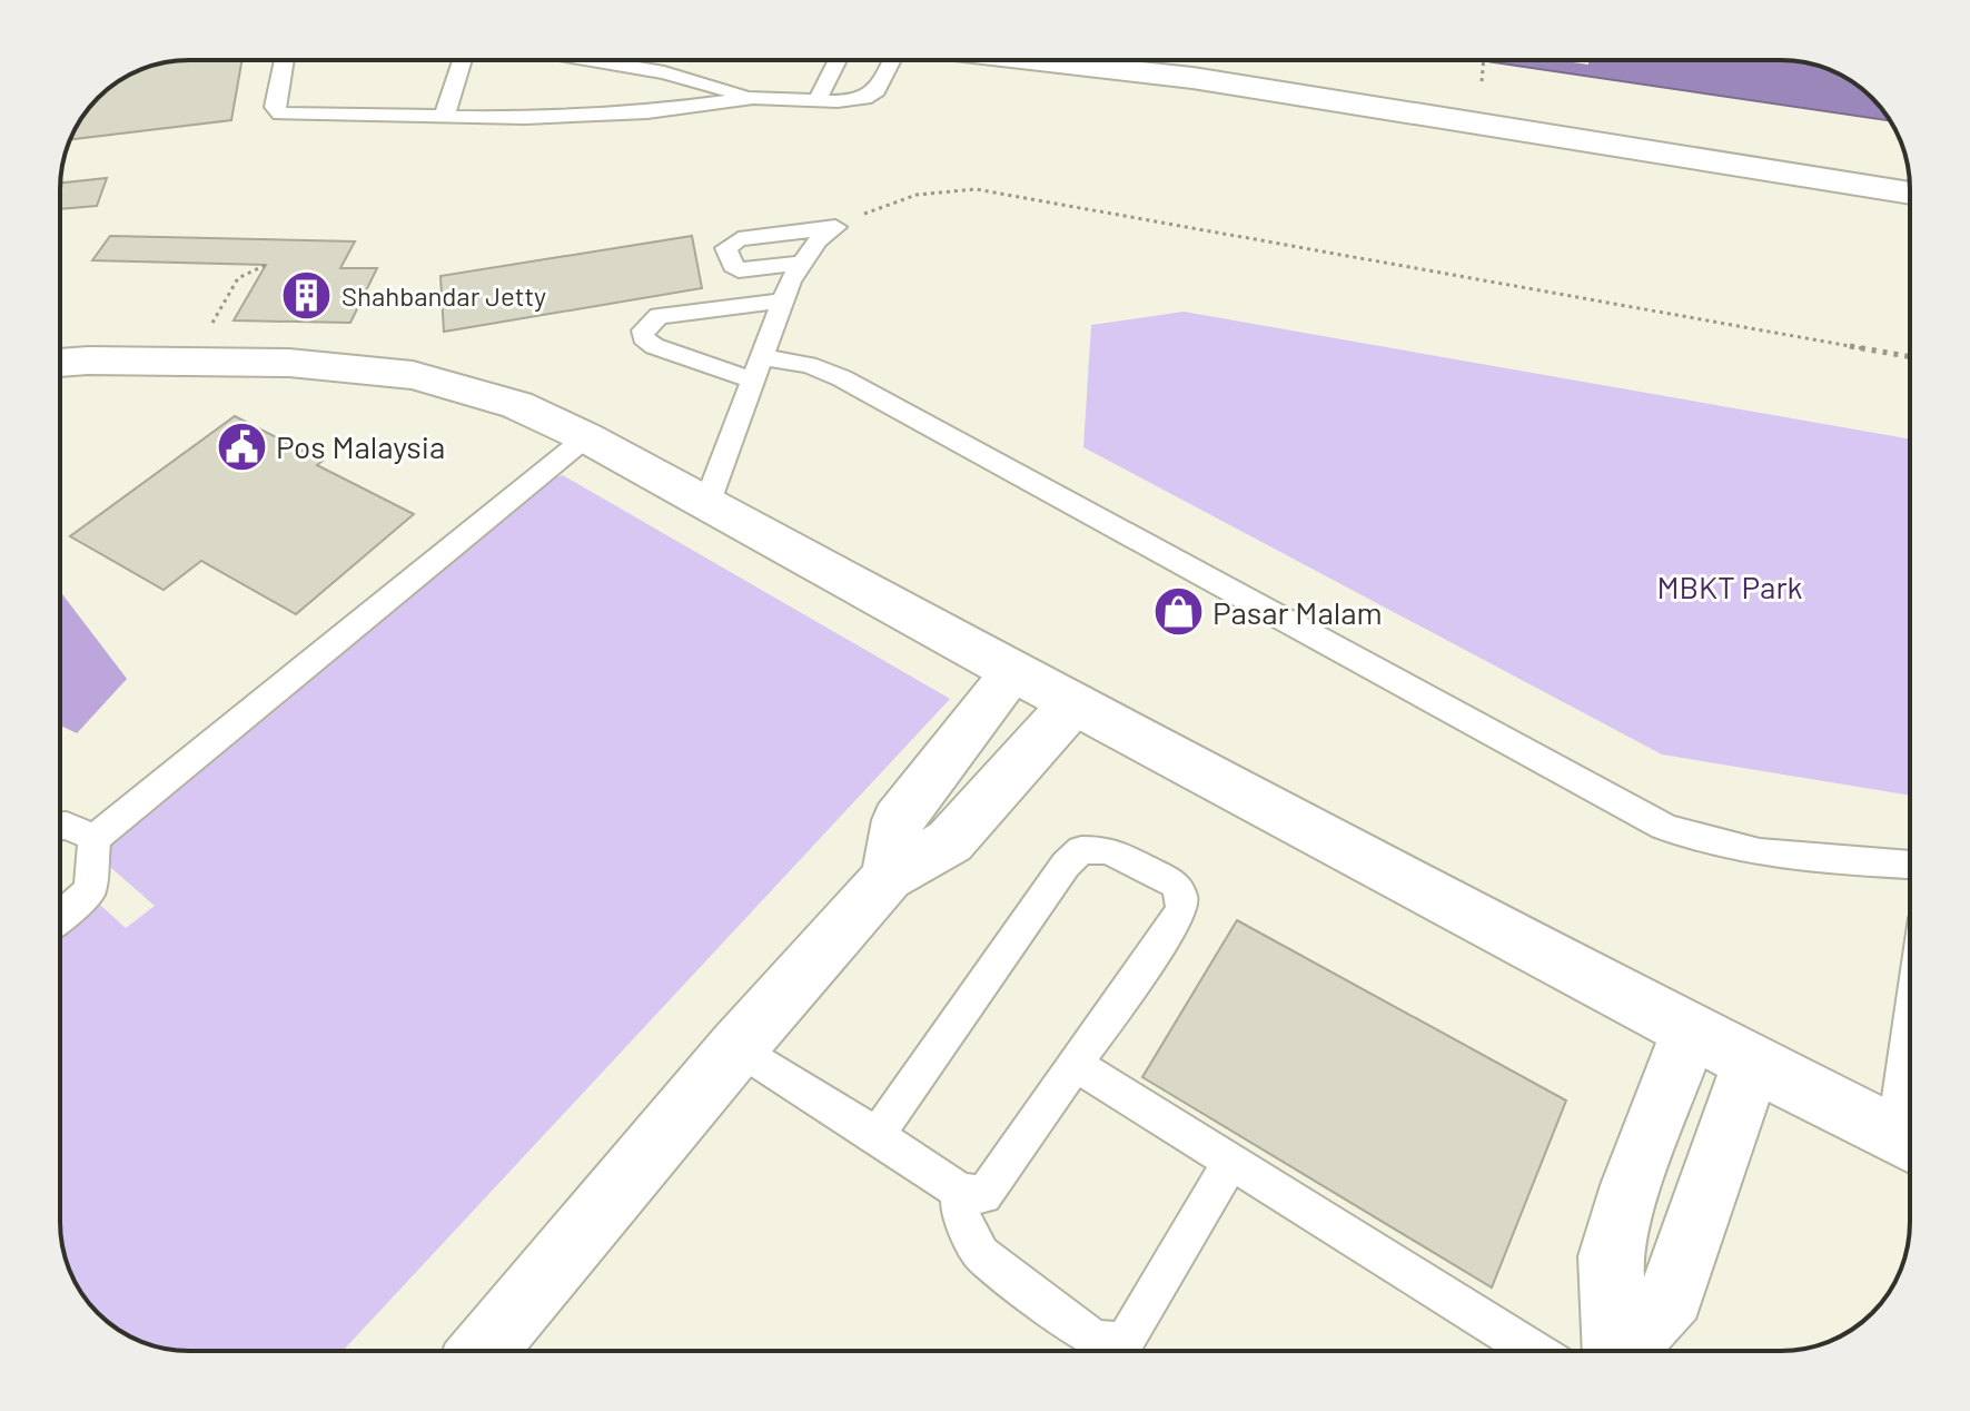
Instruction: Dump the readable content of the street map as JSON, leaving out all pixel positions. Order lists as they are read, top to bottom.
{
  "parks": ["MBKT Park"],
  "places": {
    "building": ["Shahbandar Jetty"],
    "public building": ["Pos Malaysia"],
    "shop": ["Pasar Malam"]
  }
}
